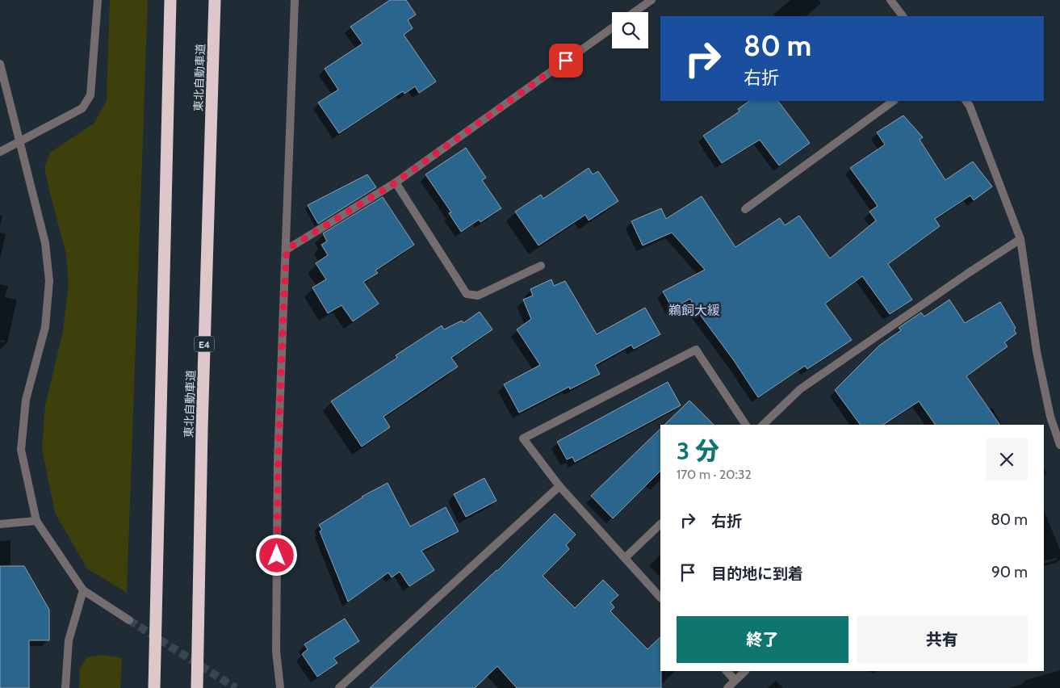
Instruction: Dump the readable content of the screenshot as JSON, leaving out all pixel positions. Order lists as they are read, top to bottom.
{
  "streets": {
    "highway": ["東北自動車道", "E4"]
  },
  "districts": ["鵜飼大緩"],
  "page": {
    "turn": ["80 m", "右折"],
    "heading": ["3 分", "170 m · 20:32"],
    "list": [
      {
        "name": "右折",
        "value": "80 m"
      },
      {
        "name": "目的地に到着",
        "value": "90 m"
      }
    ],
    "buttons": ["終了", "共有"]
  }
}
